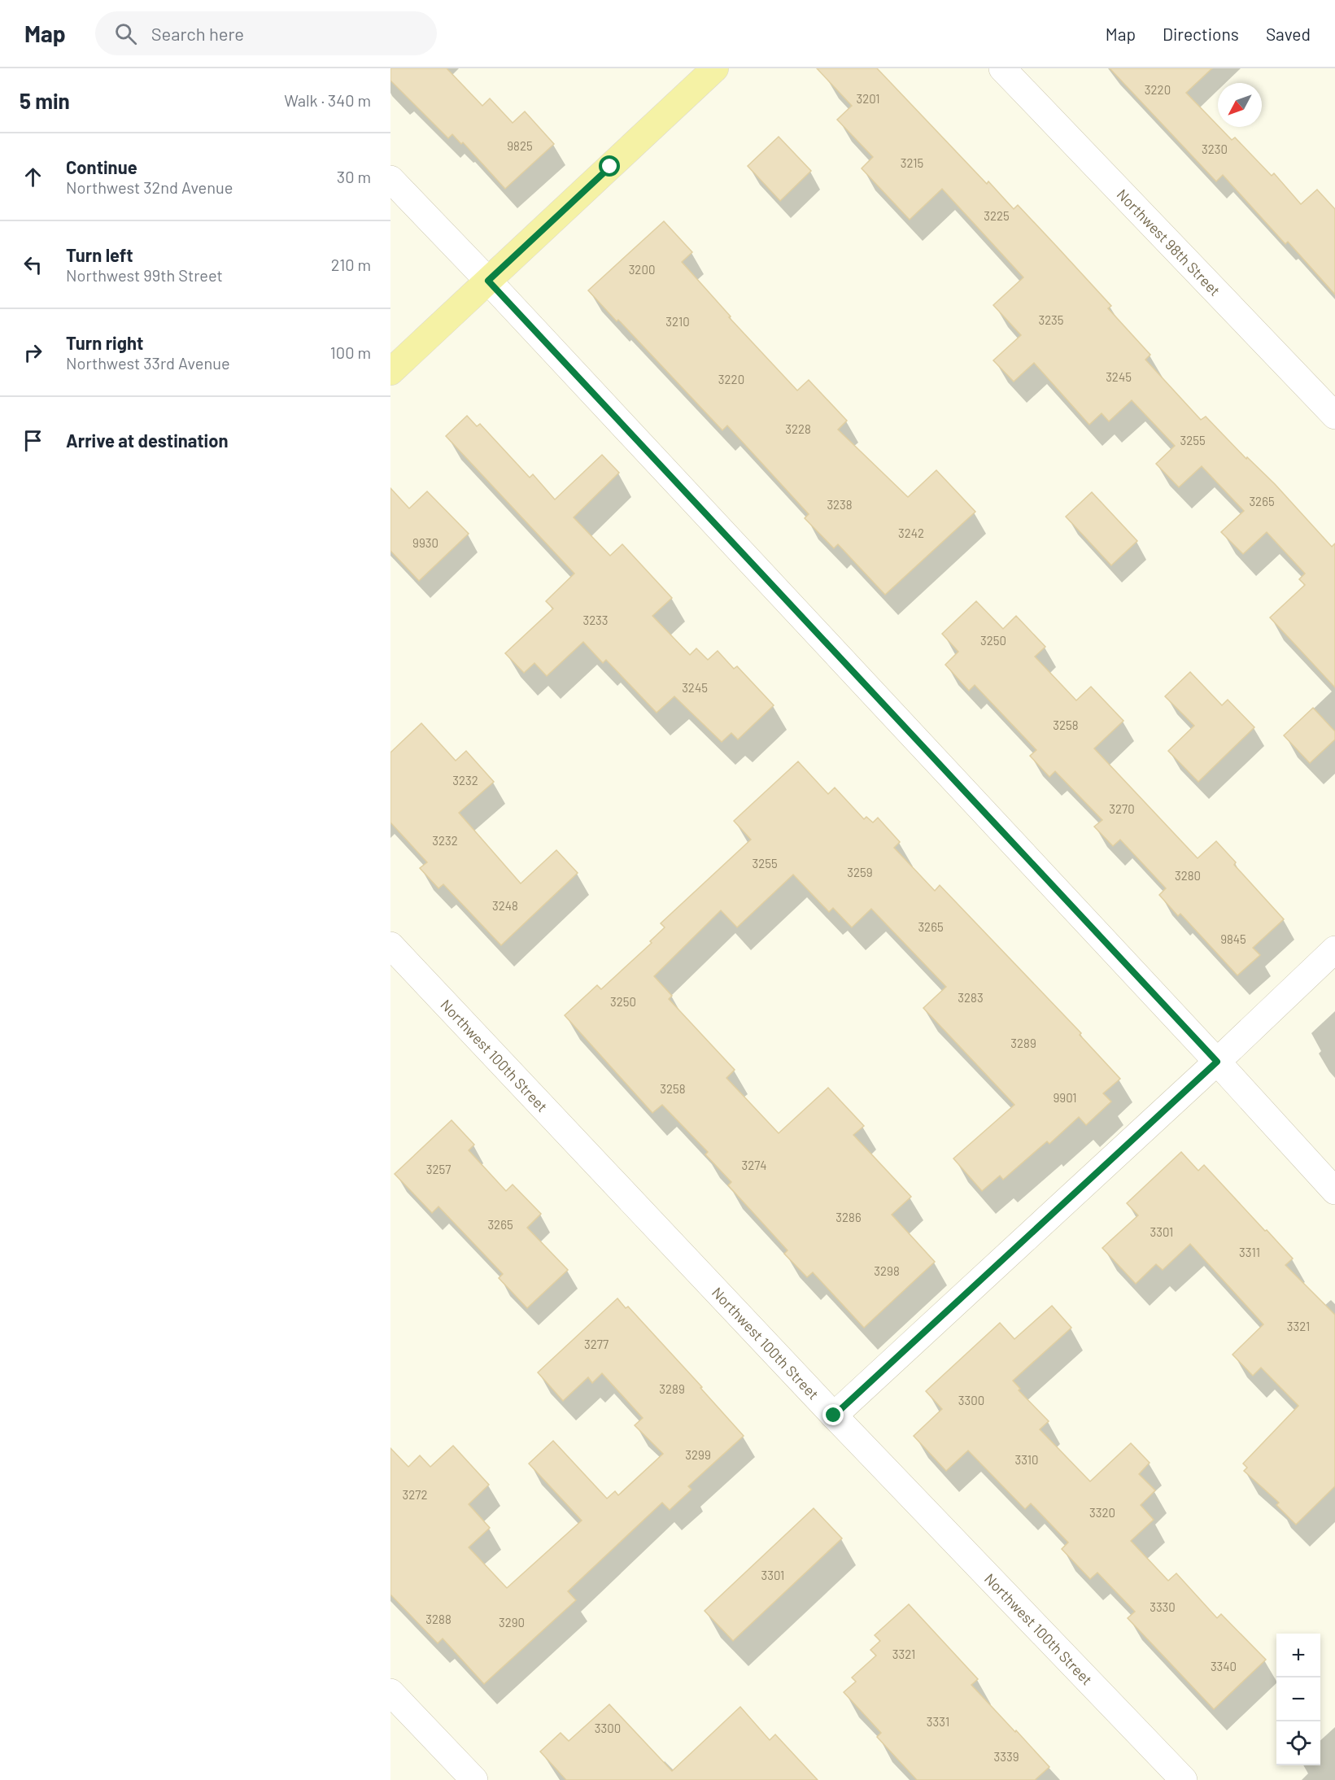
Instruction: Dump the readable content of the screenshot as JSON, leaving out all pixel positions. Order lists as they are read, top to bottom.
{
  "streets": {
    "street": ["Northwest 98th Street", "Northwest 100th Street"]
  },
  "house_numbers": [
    "3220",
    "3201",
    "9825",
    "3230",
    "3215",
    "3225",
    "3200",
    "3235",
    "3210",
    "3245",
    "3220",
    "3228",
    "3255",
    "3265",
    "3238",
    "3242",
    "9930",
    "3233",
    "3250",
    "3245",
    "3258",
    "3232",
    "3270",
    "3232",
    "3255",
    "3259",
    "3280",
    "3248",
    "3265",
    "9845",
    "3283",
    "3250",
    "3289",
    "3258",
    "9901",
    "3274",
    "3257",
    "3286",
    "3265",
    "3301",
    "3311",
    "3298",
    "3321",
    "3277",
    "3289",
    "3300",
    "3299",
    "3310",
    "3272",
    "3320",
    "3301",
    "3330",
    "3288",
    "3290",
    "3321",
    "3340",
    "3331",
    "3300",
    "3339"
  ],
  "north": "bottom left",
  "page": {
    "header": "Map",
    "search": "Search here",
    "nav": ["Map", "Directions", "Saved"],
    "heading": ["5 min", "Walk · 340 m"],
    "list": [
      ["Continue", "Northwest 32nd Avenue", "30 m"],
      ["Turn left", "Northwest 99th Street", "210 m"],
      ["Turn right", "Northwest 33rd Avenue", "100 m"],
      "Arrive at destination"
    ],
    "map_buttons": ["+", "−"]
  }
}
